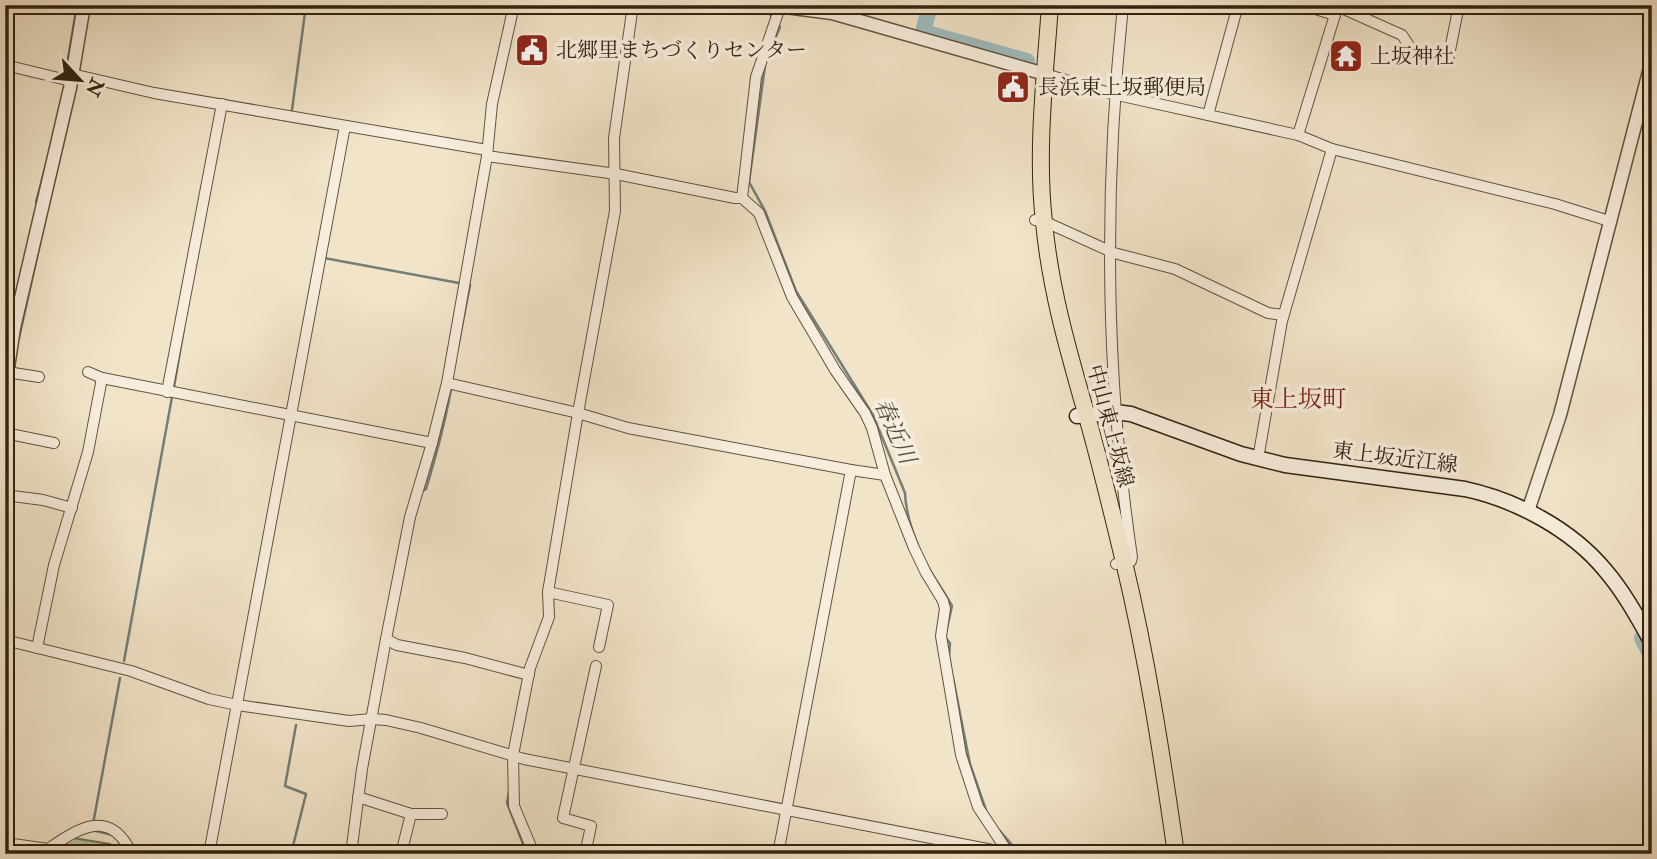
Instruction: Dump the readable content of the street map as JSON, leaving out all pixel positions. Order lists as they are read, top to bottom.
{
  "streets": {
    "main road": ["中山東上坂線", "東上坂近江線"]
  },
  "crossings": [
    ["中山東上坂線", "東上坂近江線"]
  ],
  "districts": ["東上坂町"],
  "water": ["春近川"],
  "places": {
    "public building": ["北郷里まちづくりセンター", "長浜東上坂郵便局"],
    "temple": ["上坂神社"]
  },
  "north": "bottom right"
}
